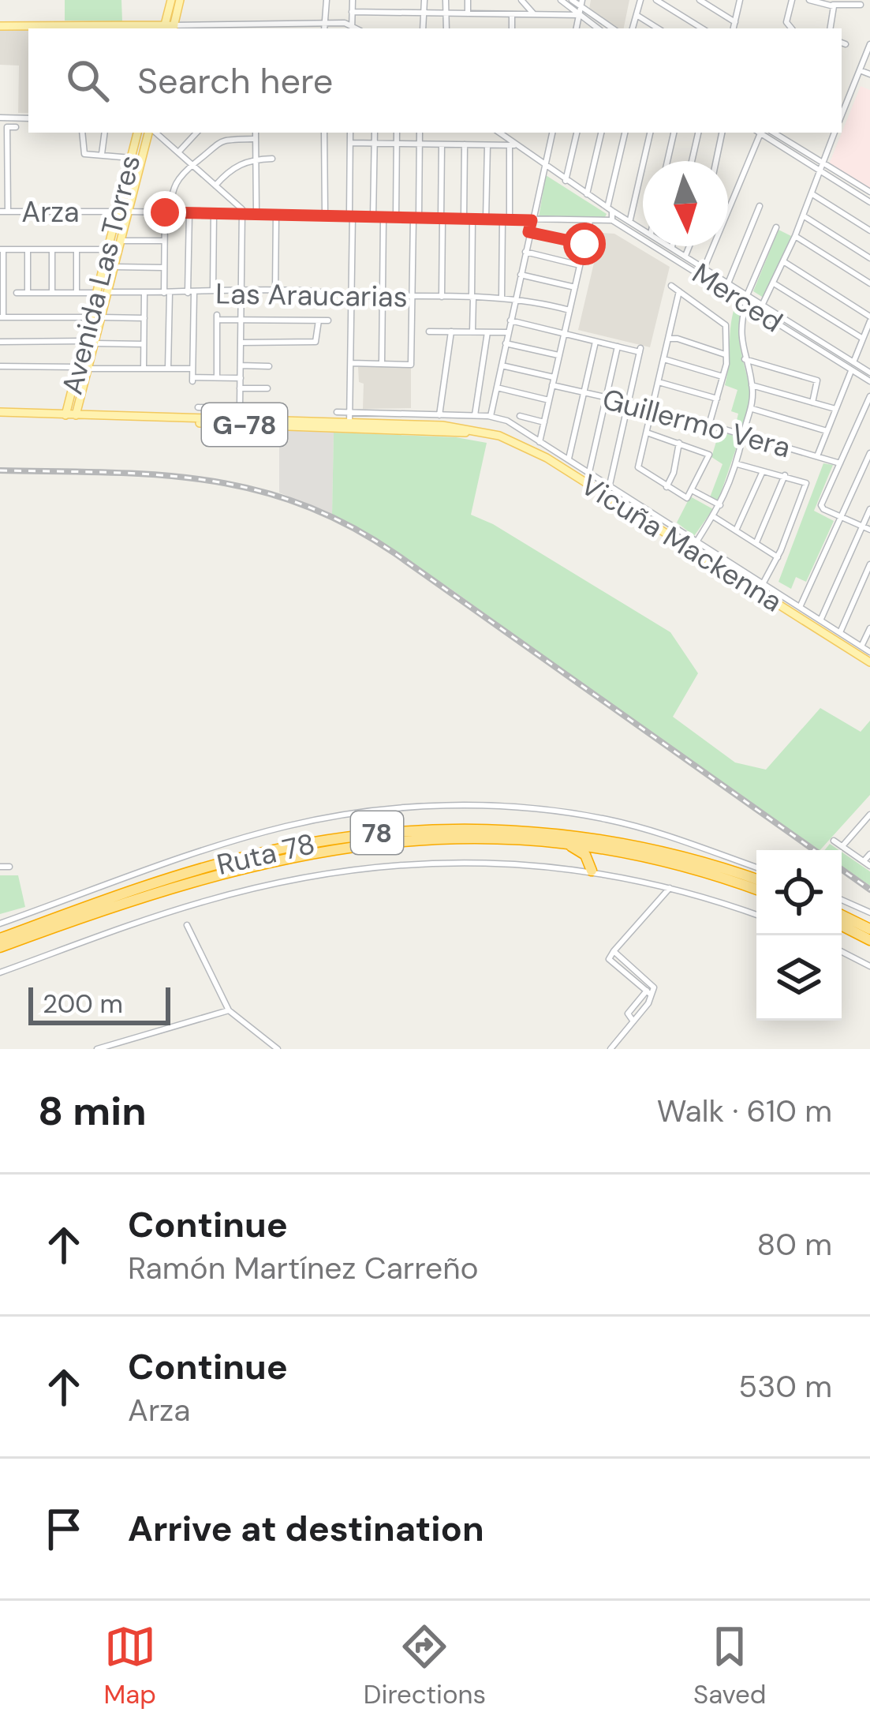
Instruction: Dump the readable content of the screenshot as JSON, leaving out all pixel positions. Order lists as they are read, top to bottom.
{
  "streets": {
    "highway": ["78", "Ruta 78"],
    "main road": ["Avenida Las Torres", "G-78", "Vicuña Mackenna"],
    "street": [
      "Arza",
      "Las Araucarias",
      "Merced",
      "Guillermo Vera"
    ]
  },
  "crossings": [
    ["Arza", "Avenida Las Torres"],
    ["Arza", "Merced"],
    ["Avenida Las Torres", "Las Araucarias"],
    ["Avenida Las Torres", "Vicuña Mackenna"]
  ],
  "scale_bar": "200 m",
  "north": "bottom",
  "page": {
    "search": "Search here",
    "scale": "200 m",
    "heading": ["8 min", "Walk · 610 m"],
    "list": [
      ["Continue", "Ramón Martínez Carreño", "80 m"],
      ["Continue", "Arza", "530 m"],
      "Arrive at destination"
    ],
    "nav": ["Map", "Directions", "Saved"]
  }
}
